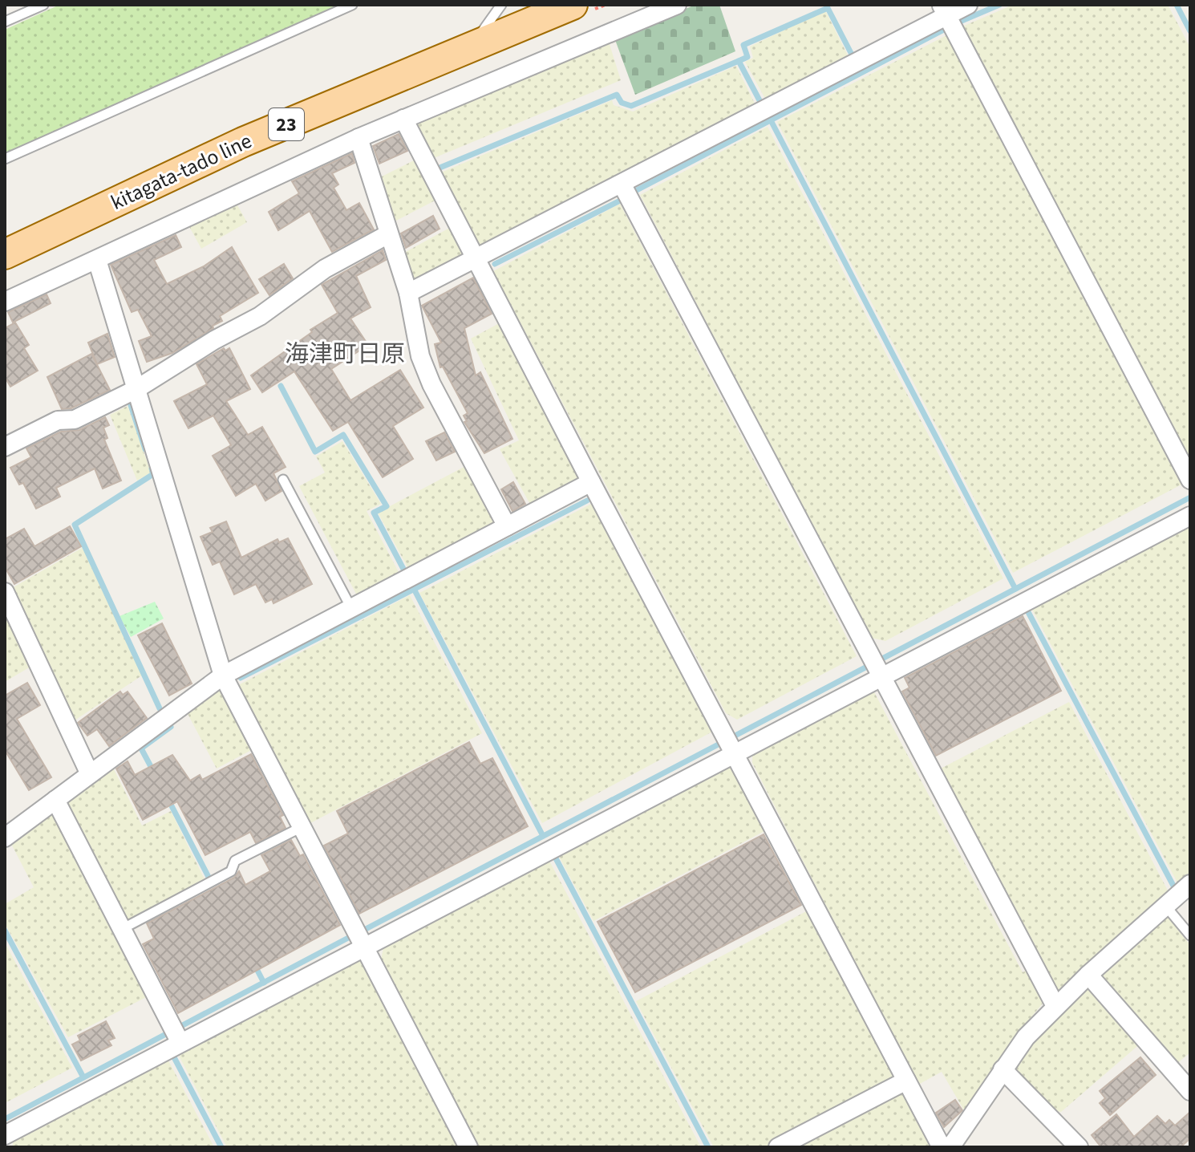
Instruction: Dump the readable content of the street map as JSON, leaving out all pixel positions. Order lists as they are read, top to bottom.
{
  "streets": {
    "main road": ["23", "kitagata-tado line"]
  },
  "districts": ["海津町日原"]
}
